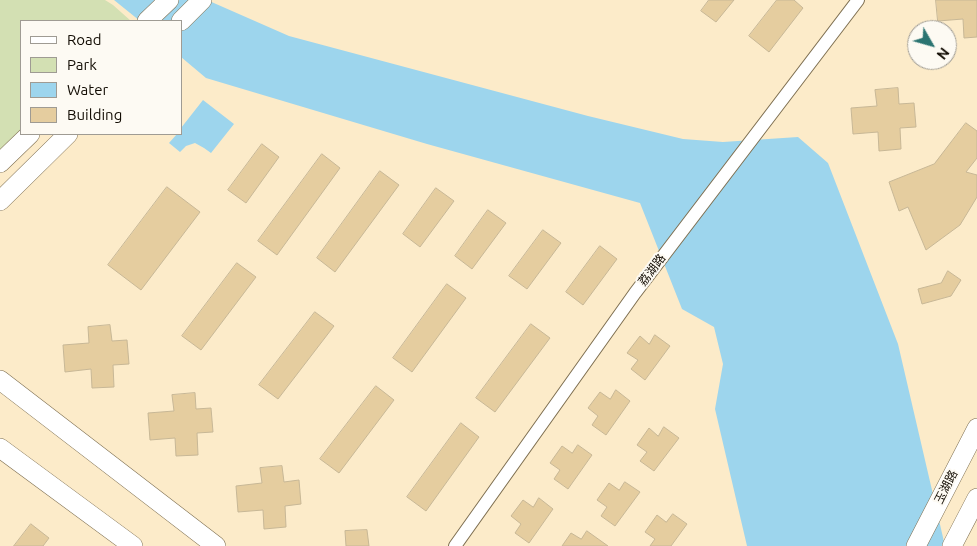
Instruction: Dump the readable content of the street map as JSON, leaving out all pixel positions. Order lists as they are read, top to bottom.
{
  "streets": {
    "main road": ["玉湖路"],
    "street": ["荔湖路"]
  },
  "legend": [
    "Road",
    "Park",
    "Water",
    "Building"
  ],
  "north": "bottom right"
}
